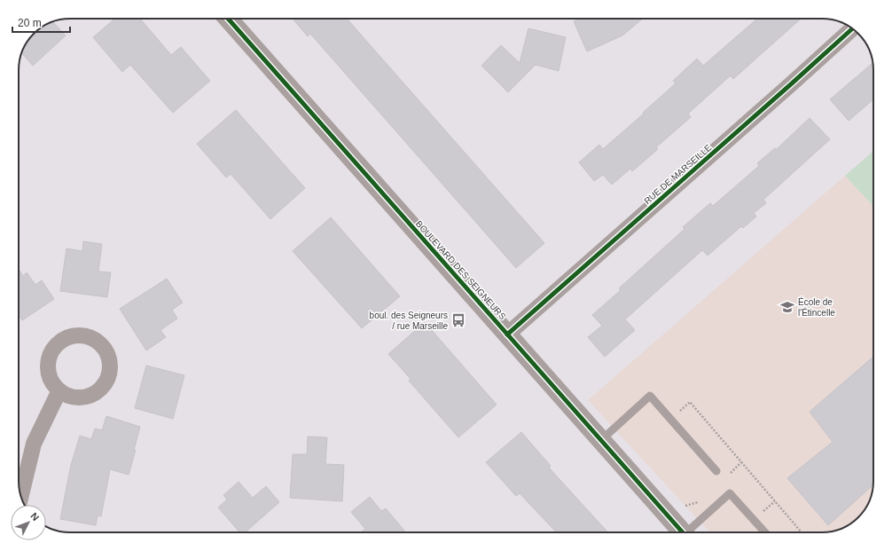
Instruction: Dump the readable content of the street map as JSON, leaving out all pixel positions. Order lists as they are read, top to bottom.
{
  "streets": {
    "street": ["RUE DE MARSEILLE", "BOULEVARD DES SEIGNEURS"]
  },
  "crossings": [
    ["RUE DE MARSEILLE", "BOULEVARD DES SEIGNEURS"]
  ],
  "places": {
    "school or university": ["École de l'Étincelle"],
    "bus stop": ["boul. des Seigneurs / rue Marseille"]
  },
  "scale_bar": "20 m",
  "north": "top right"
}
